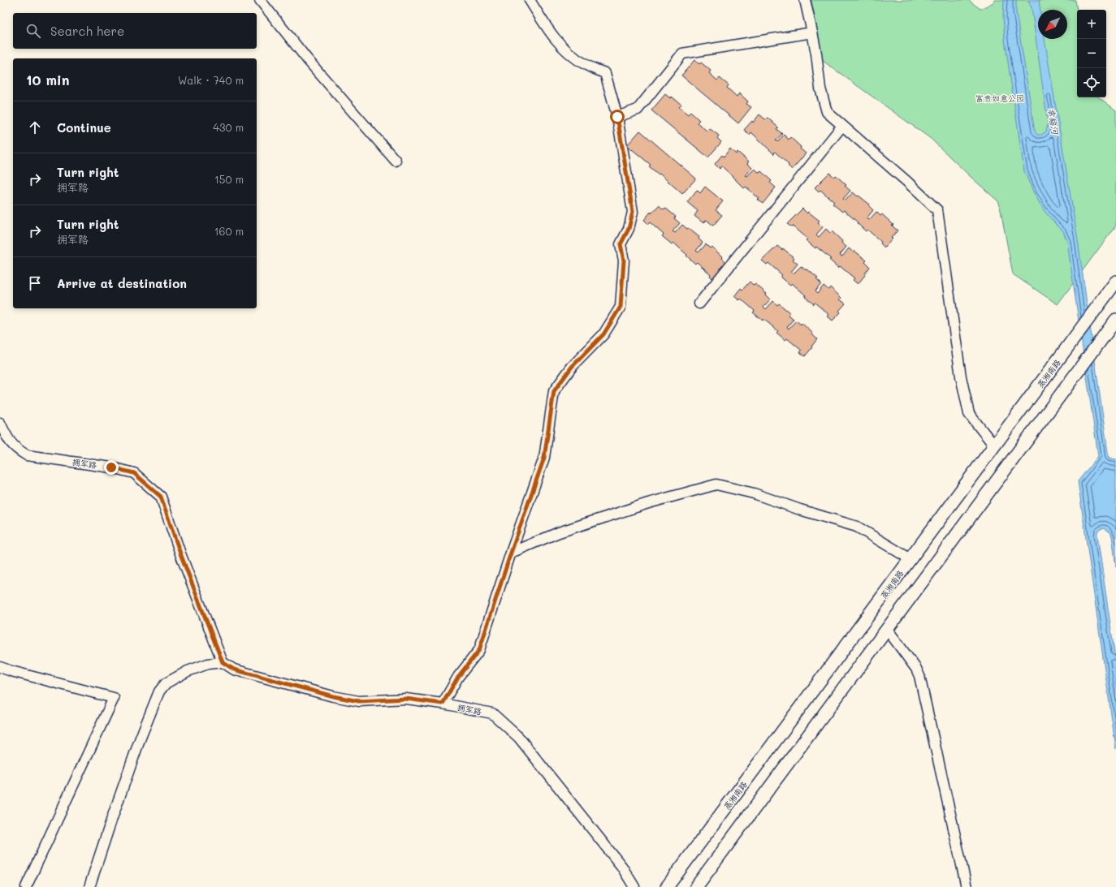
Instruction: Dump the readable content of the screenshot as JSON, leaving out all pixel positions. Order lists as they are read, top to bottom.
{
  "streets": {
    "main road": ["蒸湘南路"],
    "street": ["拥军路"]
  },
  "water": ["幸福河"],
  "parks": ["富贵如意公园"],
  "north": "bottom left",
  "page": {
    "map_buttons": ["+", "−"],
    "search": "Search here",
    "heading": ["10 min", "Walk · 740 m"],
    "list": [
      ["Continue", "430 m"],
      ["Turn right", "拥军路", "150 m"],
      ["Turn right", "拥军路", "160 m"],
      "Arrive at destination"
    ]
  }
}
